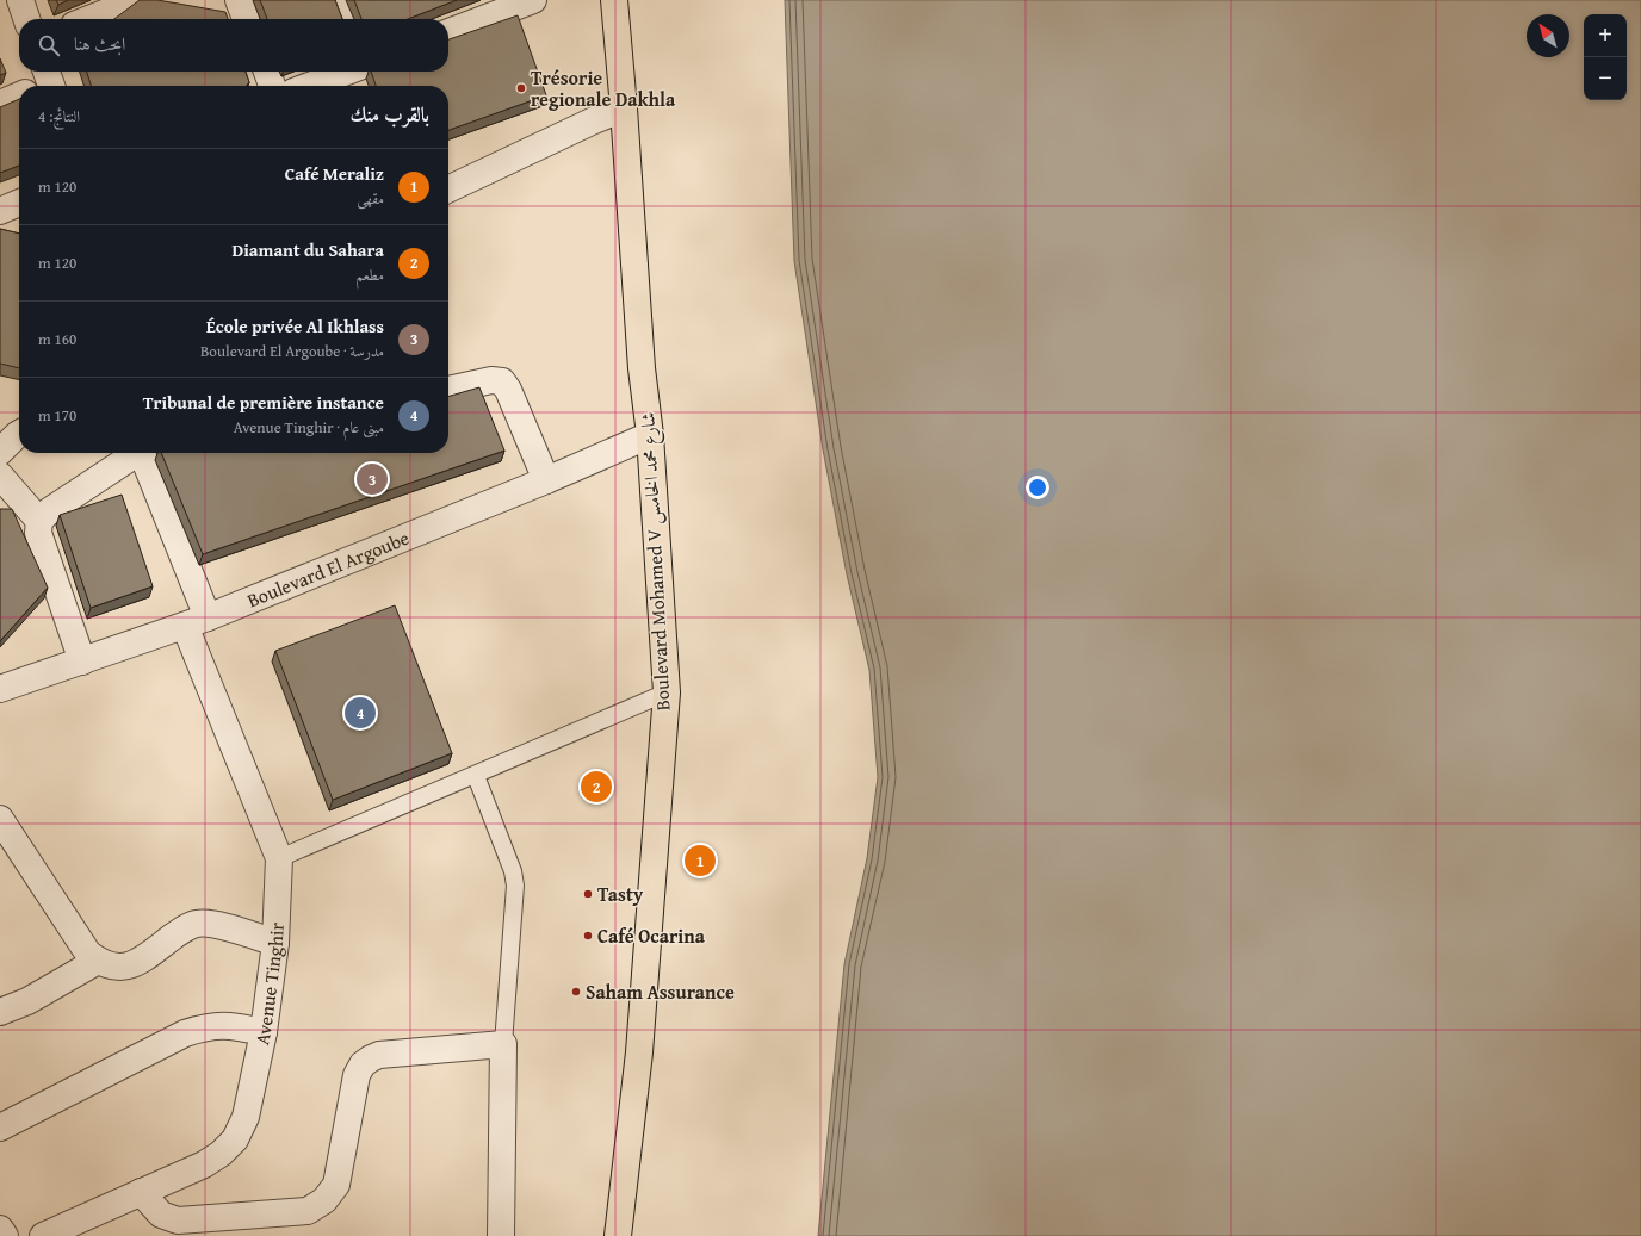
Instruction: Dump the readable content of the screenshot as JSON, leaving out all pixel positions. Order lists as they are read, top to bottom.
{
  "streets": {
    "main road": ["Boulevard Mohamed V شارع محمد الخامس"],
    "street": ["Boulevard El Argoube", "Avenue Tinghir"]
  },
  "crossings": [
    ["Boulevard Mohamed V شارع محمد الخامس", "Boulevard El Argoube"],
    ["Boulevard El Argoube", "Avenue Tinghir"]
  ],
  "places": [
    "Trésorie regionale Dakhla",
    "Tasty",
    "Café Ocarina",
    "Saham Assurance"
  ],
  "north": "top left",
  "page": {
    "map_buttons": ["+", "−"],
    "search": "ابحث هنا",
    "heading": ["بالقرب منك", "النتائج: 4"],
    "list": [
      {
        "mark": "1",
        "name": "Café Meraliz",
        "note": "مقهى",
        "value": "120 m"
      },
      {
        "mark": "2",
        "name": "Diamant du Sahara",
        "note": "مطعم",
        "value": "120 m"
      },
      {
        "mark": "3",
        "name": "École privée Al Ikhlass",
        "note": "مدرسة · Boulevard El Argoube",
        "value": "160 m"
      },
      {
        "mark": "4",
        "name": "Tribunal de première instance",
        "note": "مبنى عام · Avenue Tinghir",
        "value": "170 m"
      }
    ],
    "pins": [
      "3",
      "4",
      "2",
      "1"
    ]
  }
}
